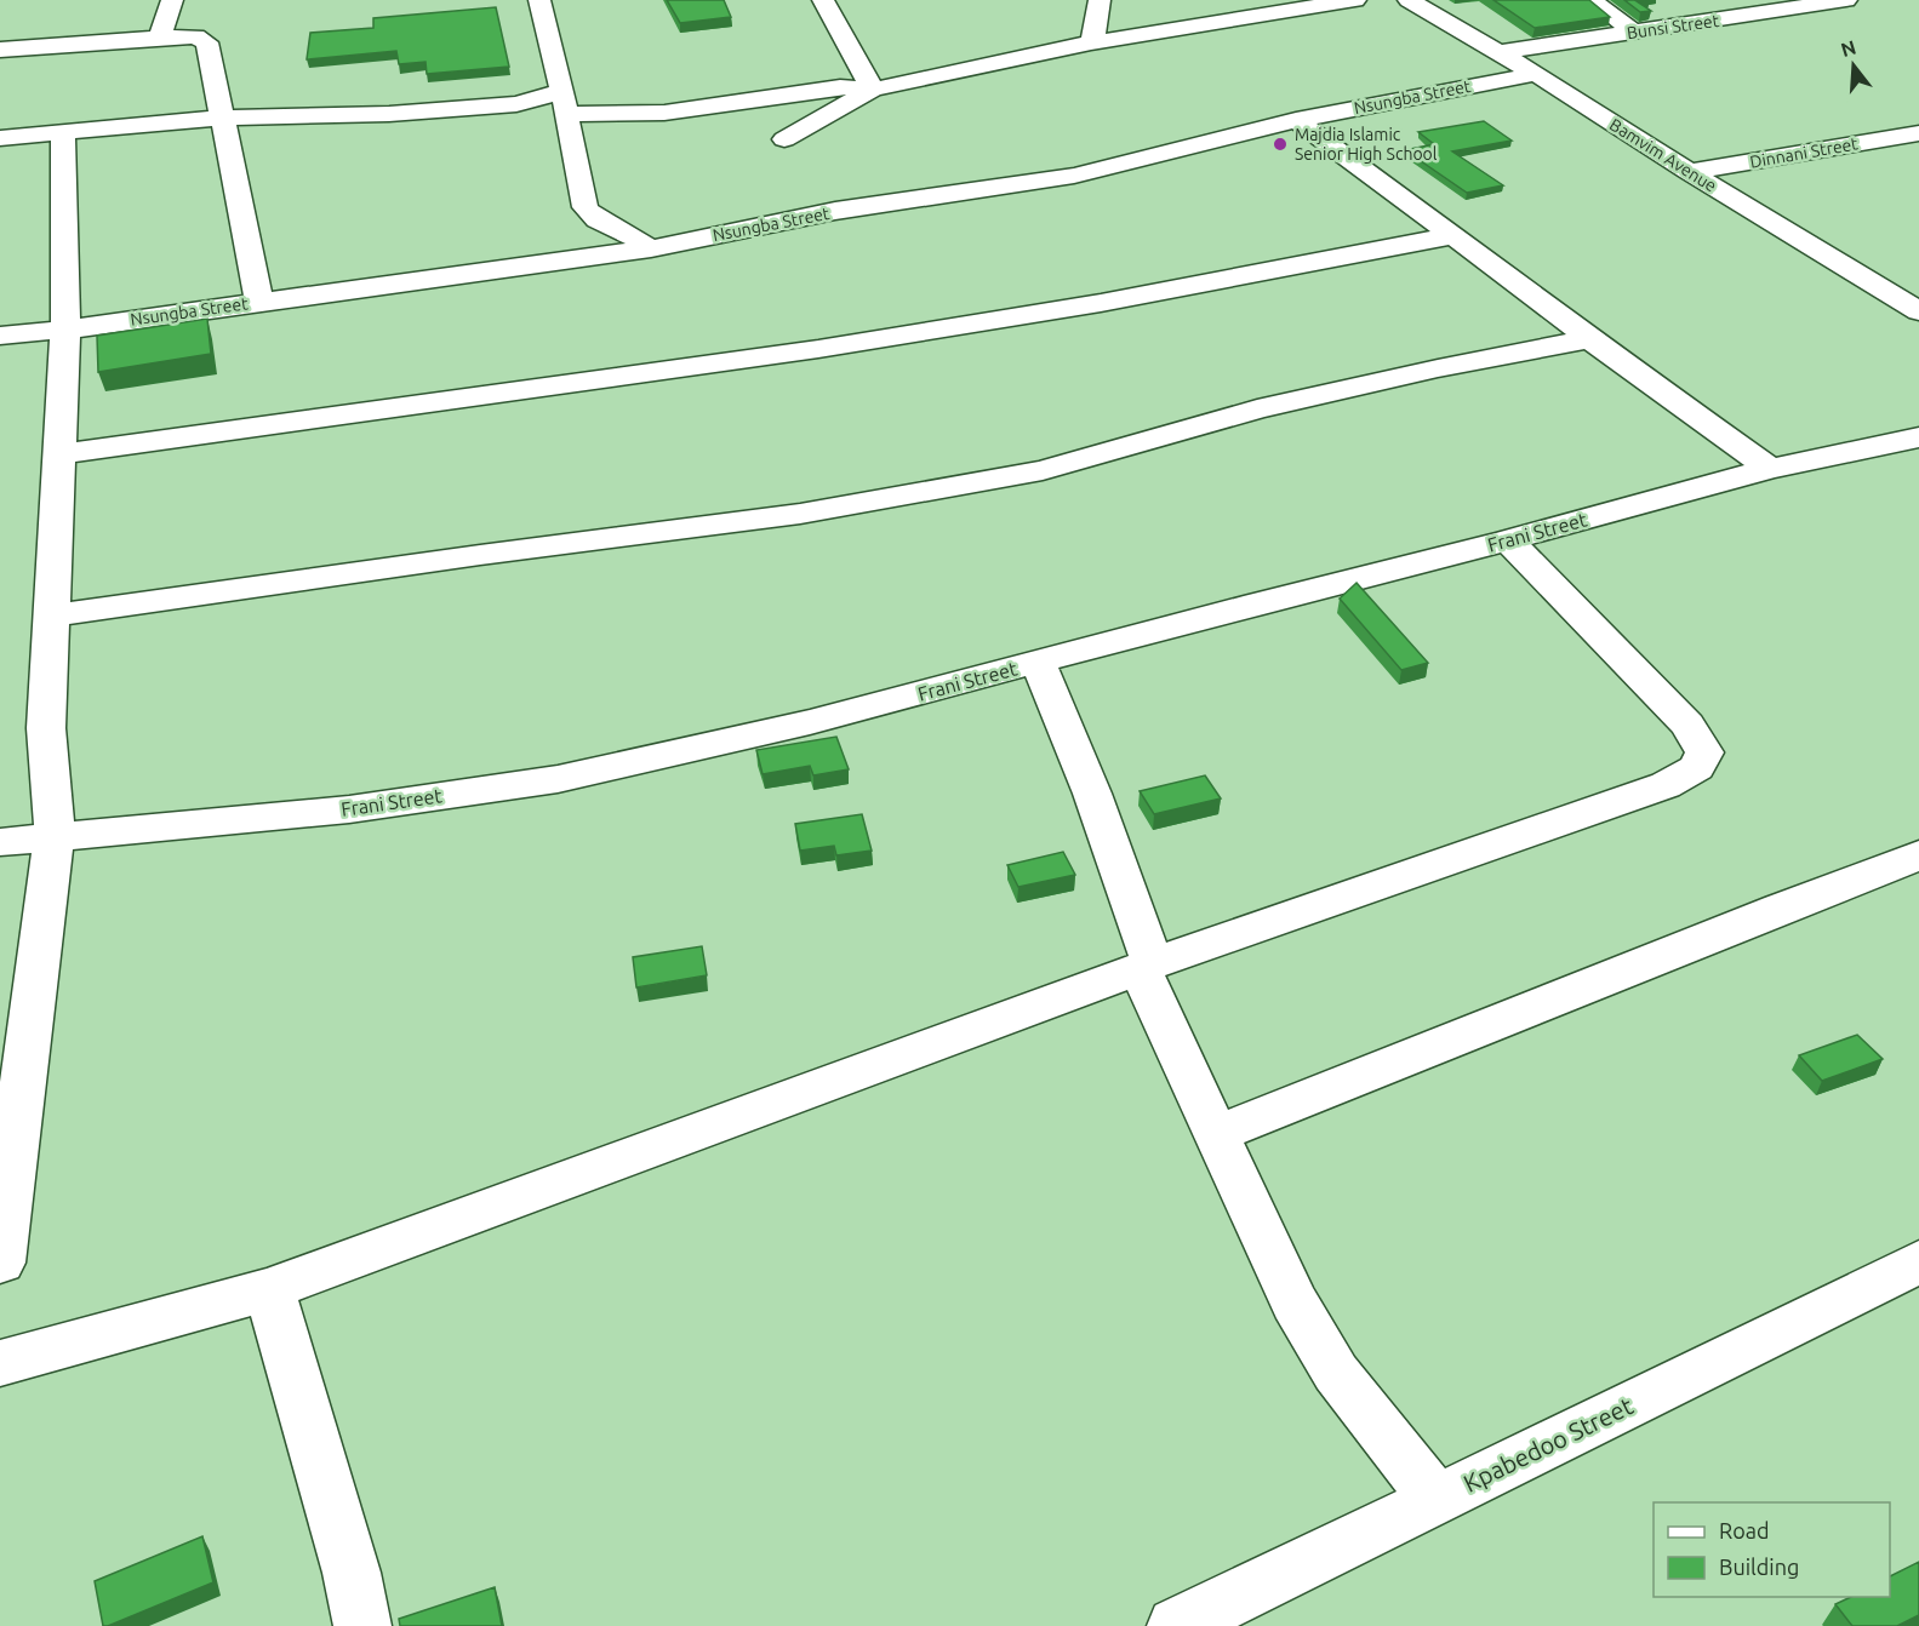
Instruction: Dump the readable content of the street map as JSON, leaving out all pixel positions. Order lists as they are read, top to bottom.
{
  "streets": {
    "street": [
      "Bunsi Street",
      "Nsungba Street",
      "Dinnani Street",
      "Bamvim Avenue",
      "Frani Street",
      "Kpabedoo Street"
    ]
  },
  "crossings": [
    ["Bunsi Street", "Bamvim Avenue"],
    ["Nsungba Street", "Bamvim Avenue"],
    ["Dinnani Street", "Bamvim Avenue"]
  ],
  "places": ["Majdia Islamic Senior High School"],
  "legend": ["Road", "Building"],
  "north": "top"
}
